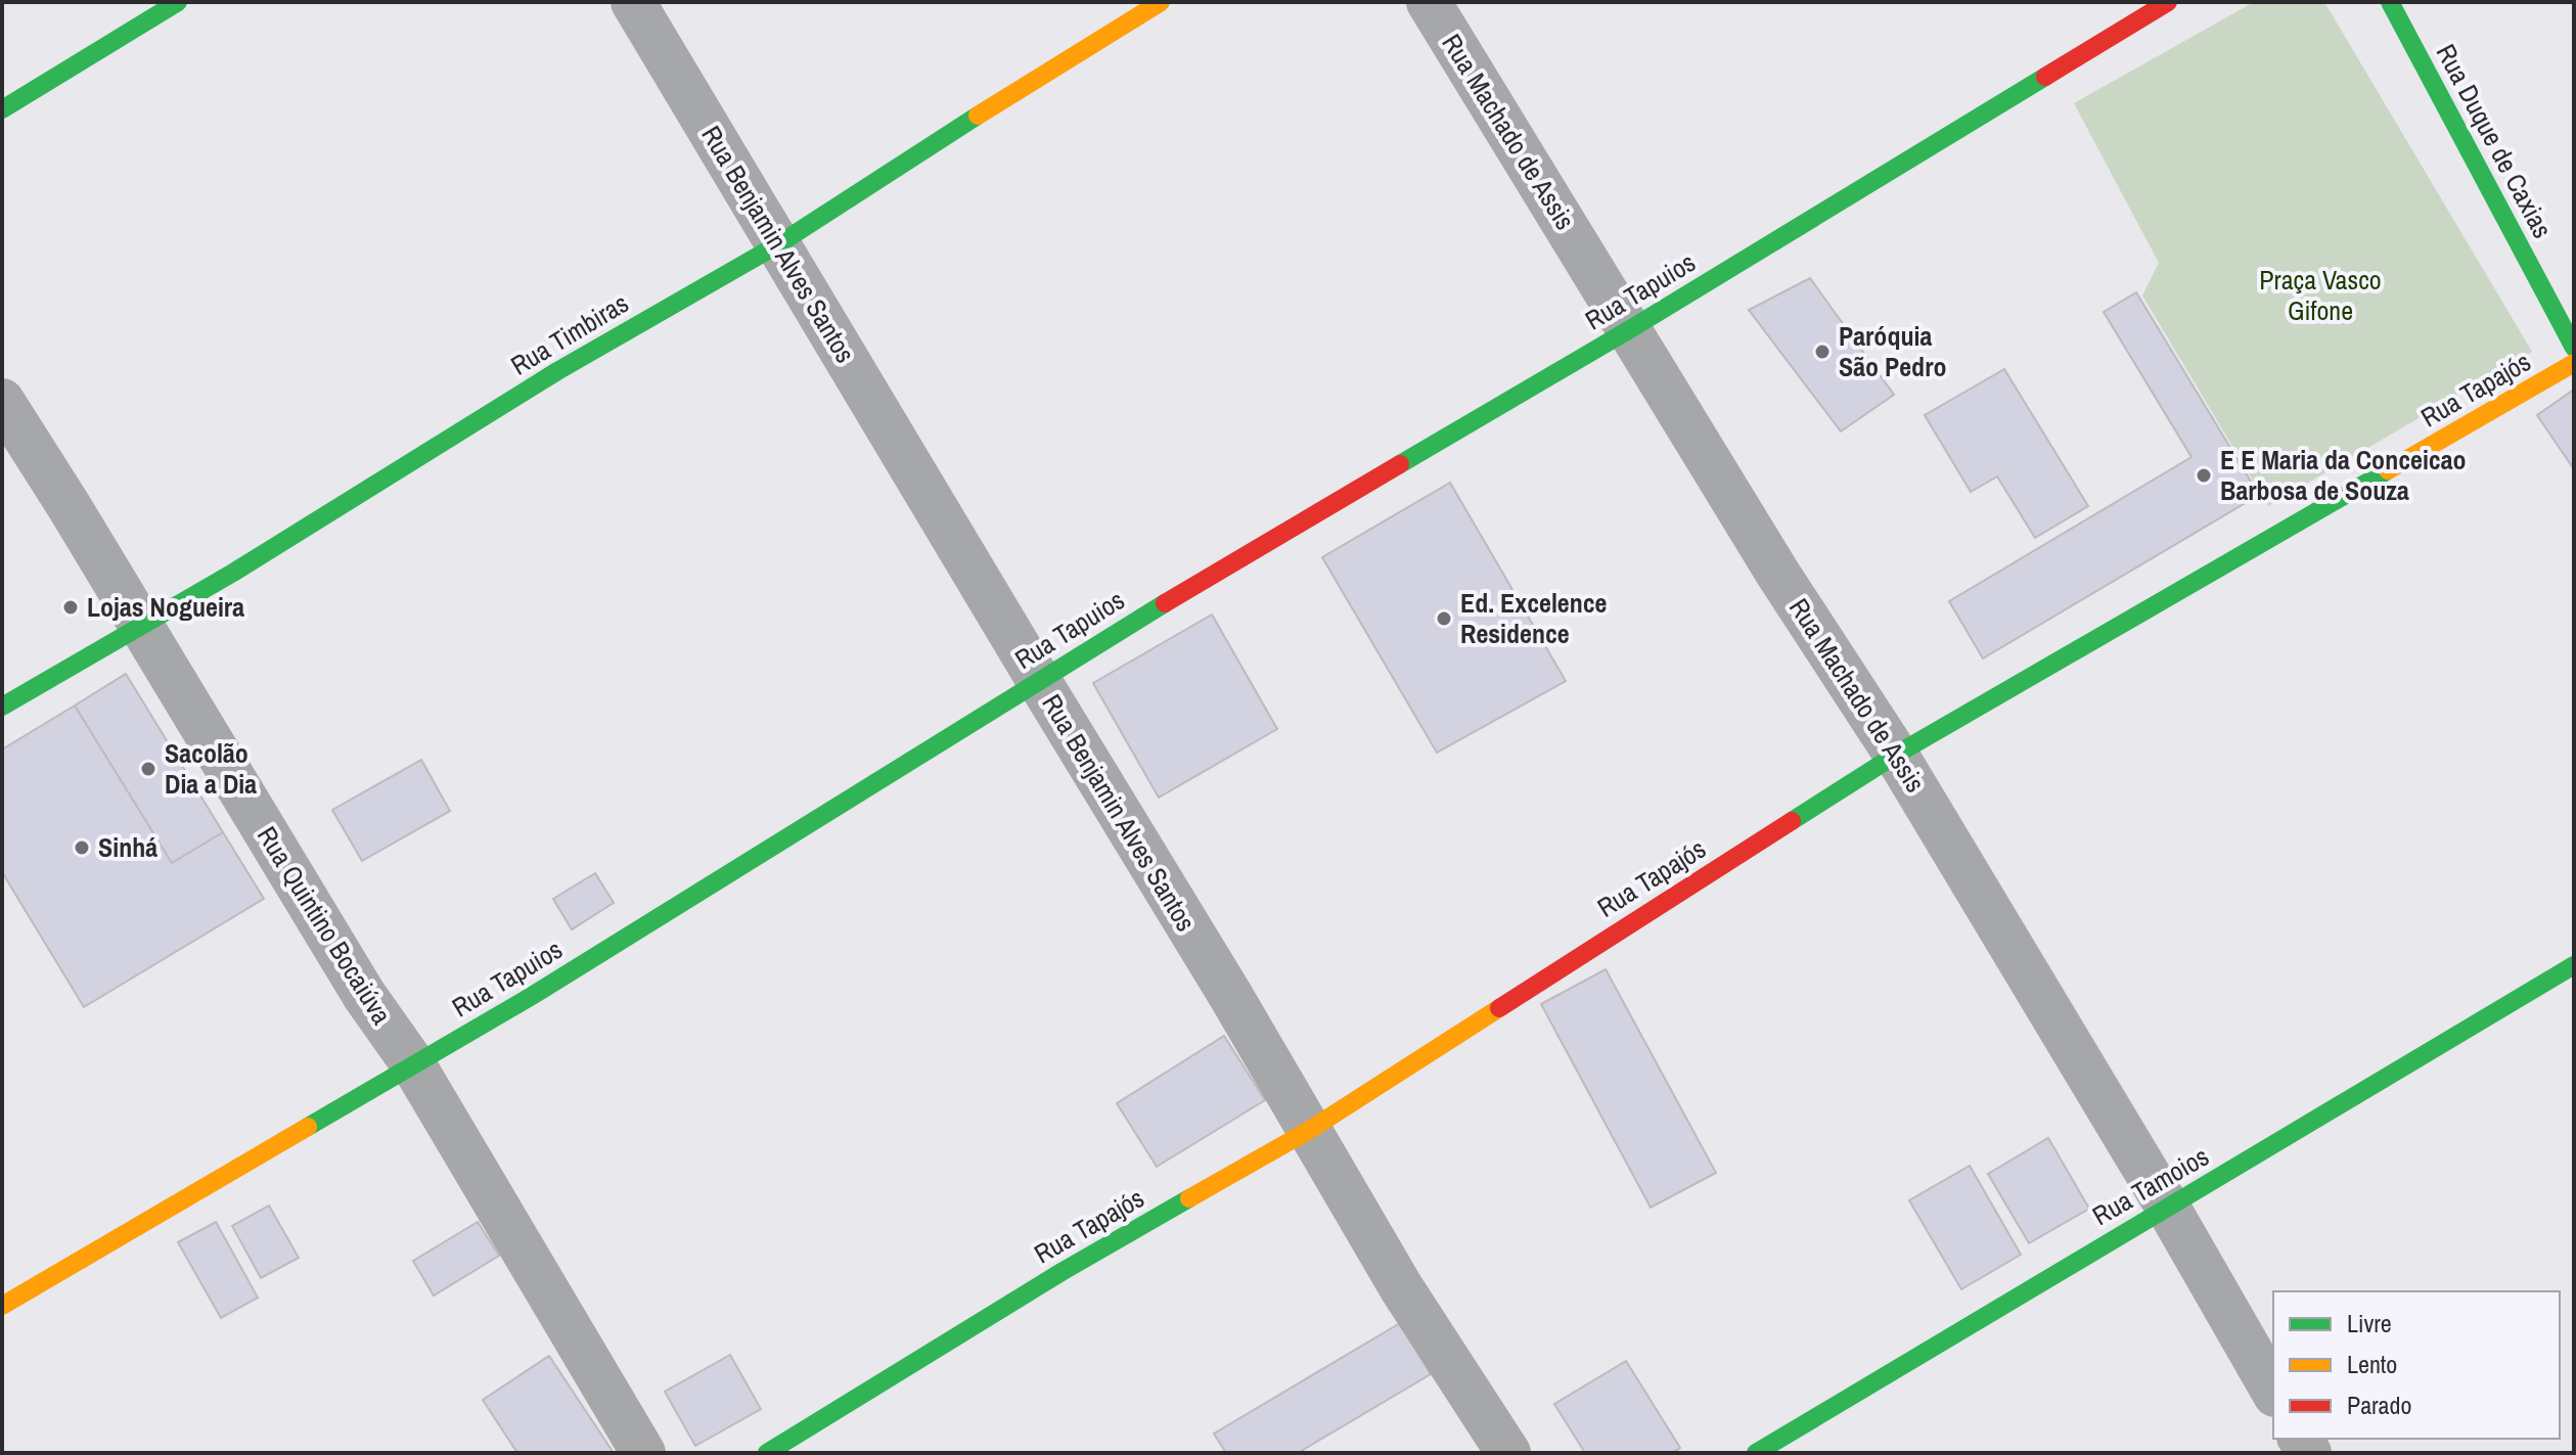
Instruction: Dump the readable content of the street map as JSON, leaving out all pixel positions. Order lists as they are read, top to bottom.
{
  "streets": {
    "street": [
      "Rua Machado de Assis",
      "Rua Duque de Caxias",
      "Rua Benjamin Alves Santos",
      "Rua Tapuios",
      "Rua Timbiras",
      "Rua Tapajós",
      "Rua Quintino Bocaiúva",
      "Rua Tamoios"
    ]
  },
  "crossings": [
    ["Rua Machado de Assis", "Rua Tapuios"],
    ["Rua Machado de Assis", "Rua Tapajós"],
    ["Rua Machado de Assis", "Rua Tamoios"],
    ["Rua Benjamin Alves Santos", "Rua Tapuios"],
    ["Rua Benjamin Alves Santos", "Rua Timbiras"],
    ["Rua Benjamin Alves Santos", "Rua Tapajós"],
    ["Rua Tapuios", "Rua Quintino Bocaiúva"],
    ["Rua Timbiras", "Rua Quintino Bocaiúva"]
  ],
  "parks": ["Praça Vasco Gifone"],
  "places": [
    "Paróquia São Pedro",
    "E E Maria da Conceicao Barbosa de Souza",
    "Lojas Nogueira",
    "Ed. Excelence Residence",
    "Sacolão Dia a Dia",
    "Sinhá"
  ],
  "legend": ["Livre", "Lento", "Parado"]
}
